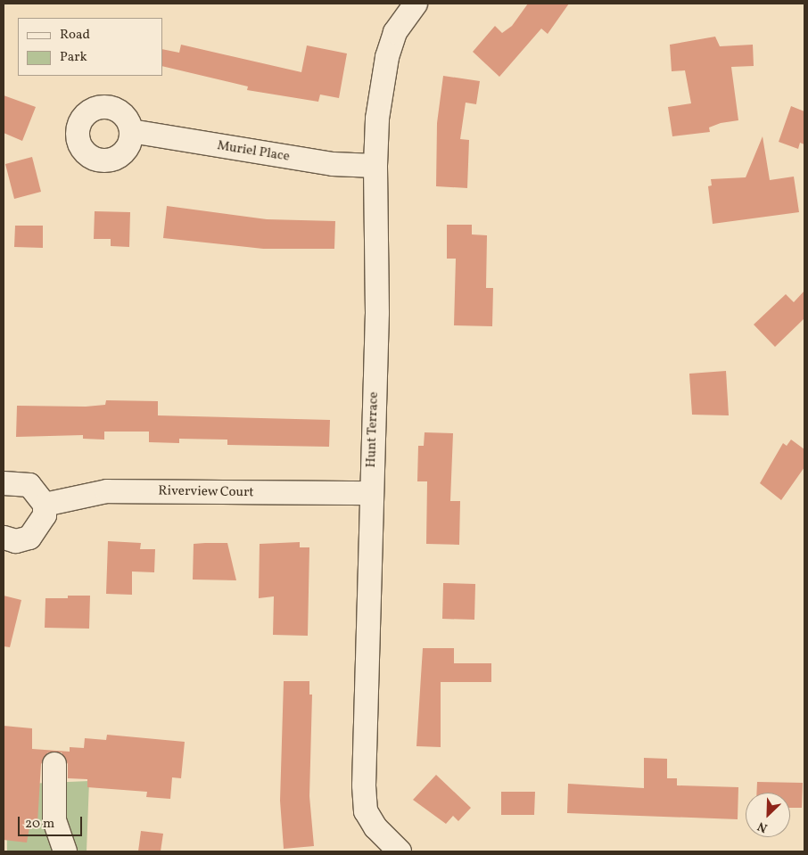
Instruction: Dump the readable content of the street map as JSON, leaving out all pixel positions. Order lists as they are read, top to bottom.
{
  "streets": {
    "street": ["Muriel Place", "Hunt Terrace", "Riverview Court"]
  },
  "crossings": [
    ["Muriel Place", "Hunt Terrace"],
    ["Hunt Terrace", "Riverview Court"]
  ],
  "legend": ["Road", "Park"],
  "scale_bar": "20 m",
  "north": "bottom left"
}
